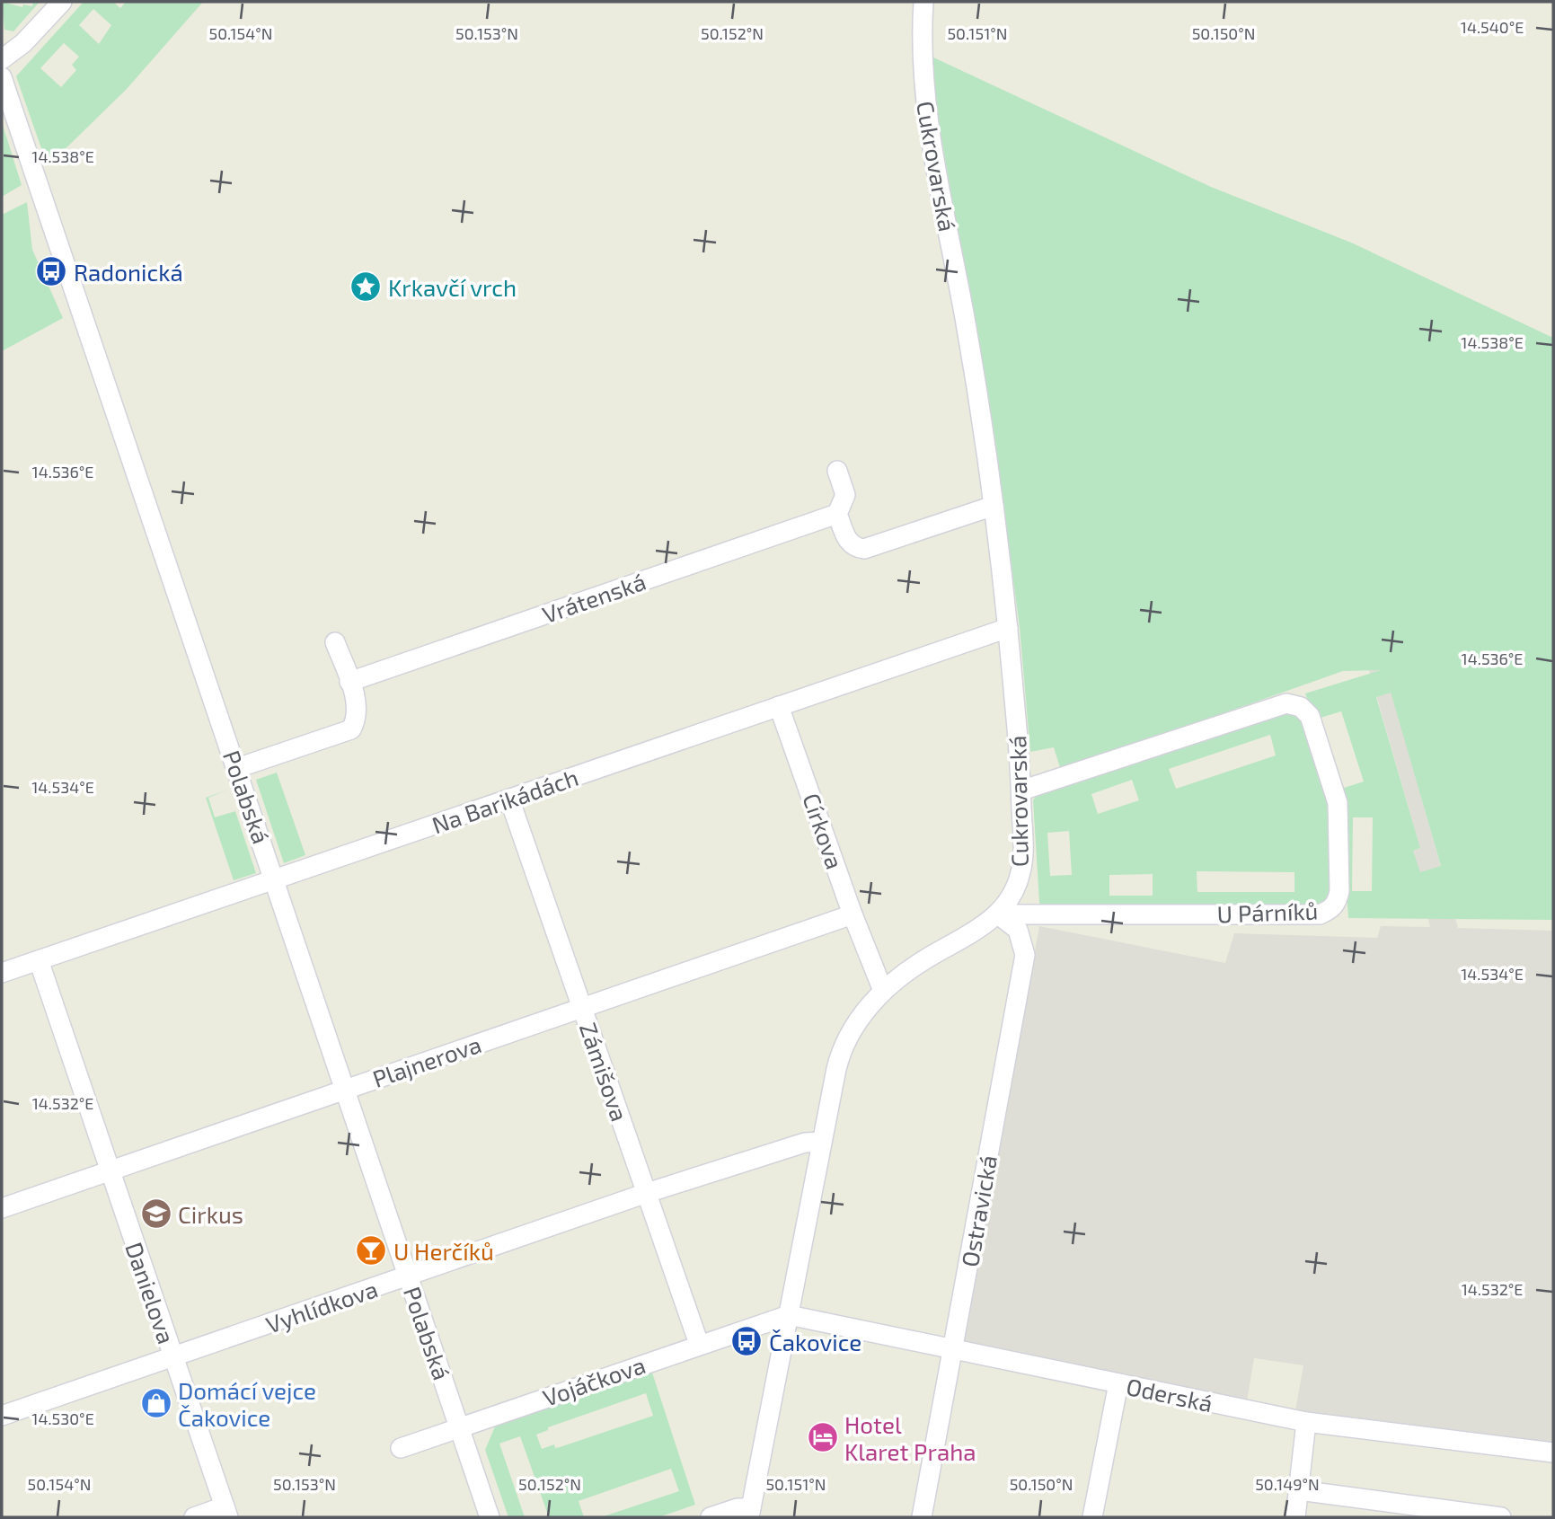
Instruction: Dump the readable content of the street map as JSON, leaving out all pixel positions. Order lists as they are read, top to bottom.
{
  "streets": {
    "street": [
      "Cukrovarská",
      "Vrátenská",
      "Polabská",
      "Na Barikádách",
      "Církova",
      "U Párníků",
      "Plajnerova",
      "Zámišova",
      "Ostravická",
      "Danielova",
      "Vyhlídkova",
      "Vojáčkova",
      "Oderská"
    ]
  },
  "crossings": [
    ["Cukrovarská", "Na Barikádách"],
    ["Cukrovarská", "Církova"],
    ["Cukrovarská", "U Párníků"],
    ["Cukrovarská", "Ostravická"],
    ["Cukrovarská", "Vyhlídkova"],
    ["Cukrovarská", "Vojáčkova"],
    ["Cukrovarská", "Oderská"],
    ["Polabská", "Na Barikádách"],
    ["Polabská", "Plajnerova"],
    ["Polabská", "Vyhlídkova"],
    ["Polabská", "Vojáčkova"],
    ["Na Barikádách", "Církova"],
    ["Na Barikádách", "Zámišova"],
    ["Na Barikádách", "Danielova"],
    ["Církova", "Plajnerova"],
    ["U Párníků", "Ostravická"],
    ["Plajnerova", "Zámišova"],
    ["Plajnerova", "Danielova"],
    ["Zámišova", "Vyhlídkova"],
    ["Zámišova", "Vojáčkova"],
    ["Ostravická", "Oderská"],
    ["Danielova", "Vyhlídkova"],
    ["Vojáčkova", "Oderská"]
  ],
  "places": {
    "bus stop": ["Radonická", "Čakovice"],
    "place": ["Krkavčí vrch"],
    "school or university": ["Cirkus"],
    "bar": ["U Herčíků"],
    "shop": ["Domácí vejce Čakovice"],
    "hotel": ["Hotel Klaret Praha"]
  },
  "coordinates": [
    "14.540°E",
    "50.154°N",
    "50.153°N",
    "50.152°N",
    "50.151°N",
    "50.150°N",
    "14.538°E",
    "14.536°E",
    "14.534°E",
    "14.532°E",
    "14.530°E",
    "50.149°N"
  ]
}
